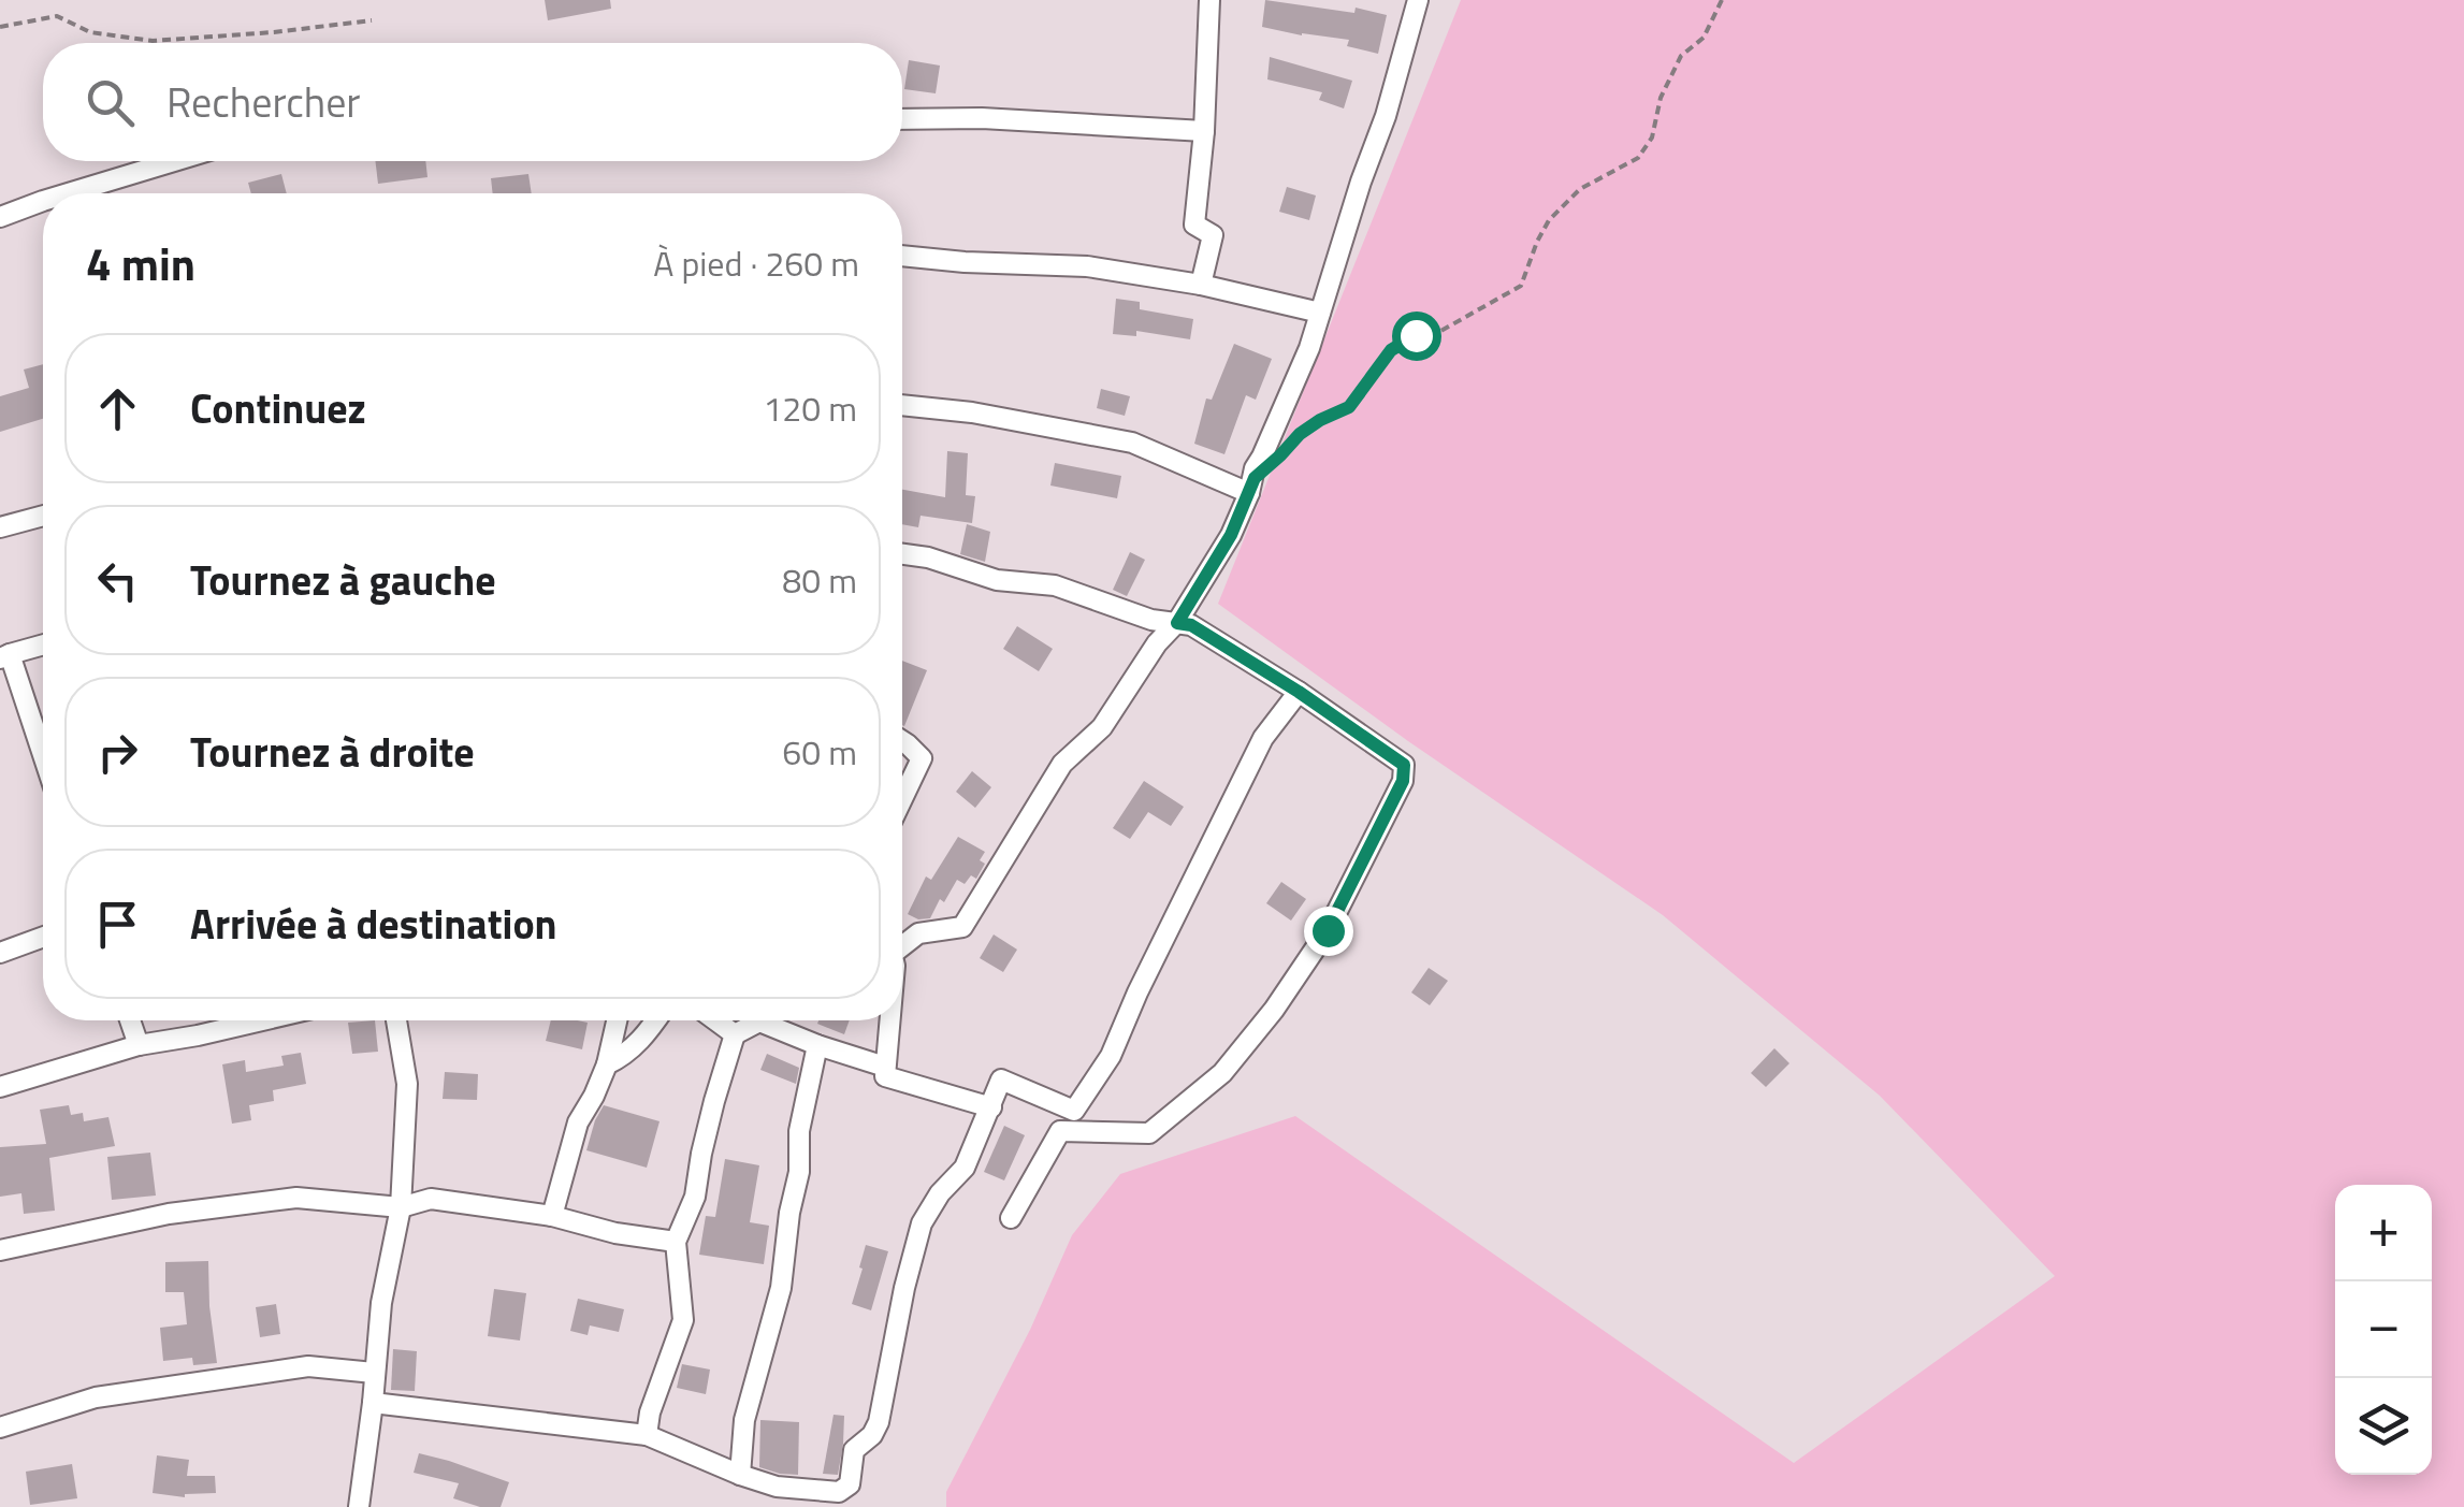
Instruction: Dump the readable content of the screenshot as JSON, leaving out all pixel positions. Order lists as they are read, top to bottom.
{
  "page": {
    "search": "Rechercher",
    "heading": ["4 min", "À pied · 260 m"],
    "list": [
      ["Continuez", "120 m"],
      ["Tournez à gauche", "80 m"],
      ["Tournez à droite", "60 m"],
      "Arrivée à destination"
    ],
    "map_buttons": ["+", "−"]
  }
}
